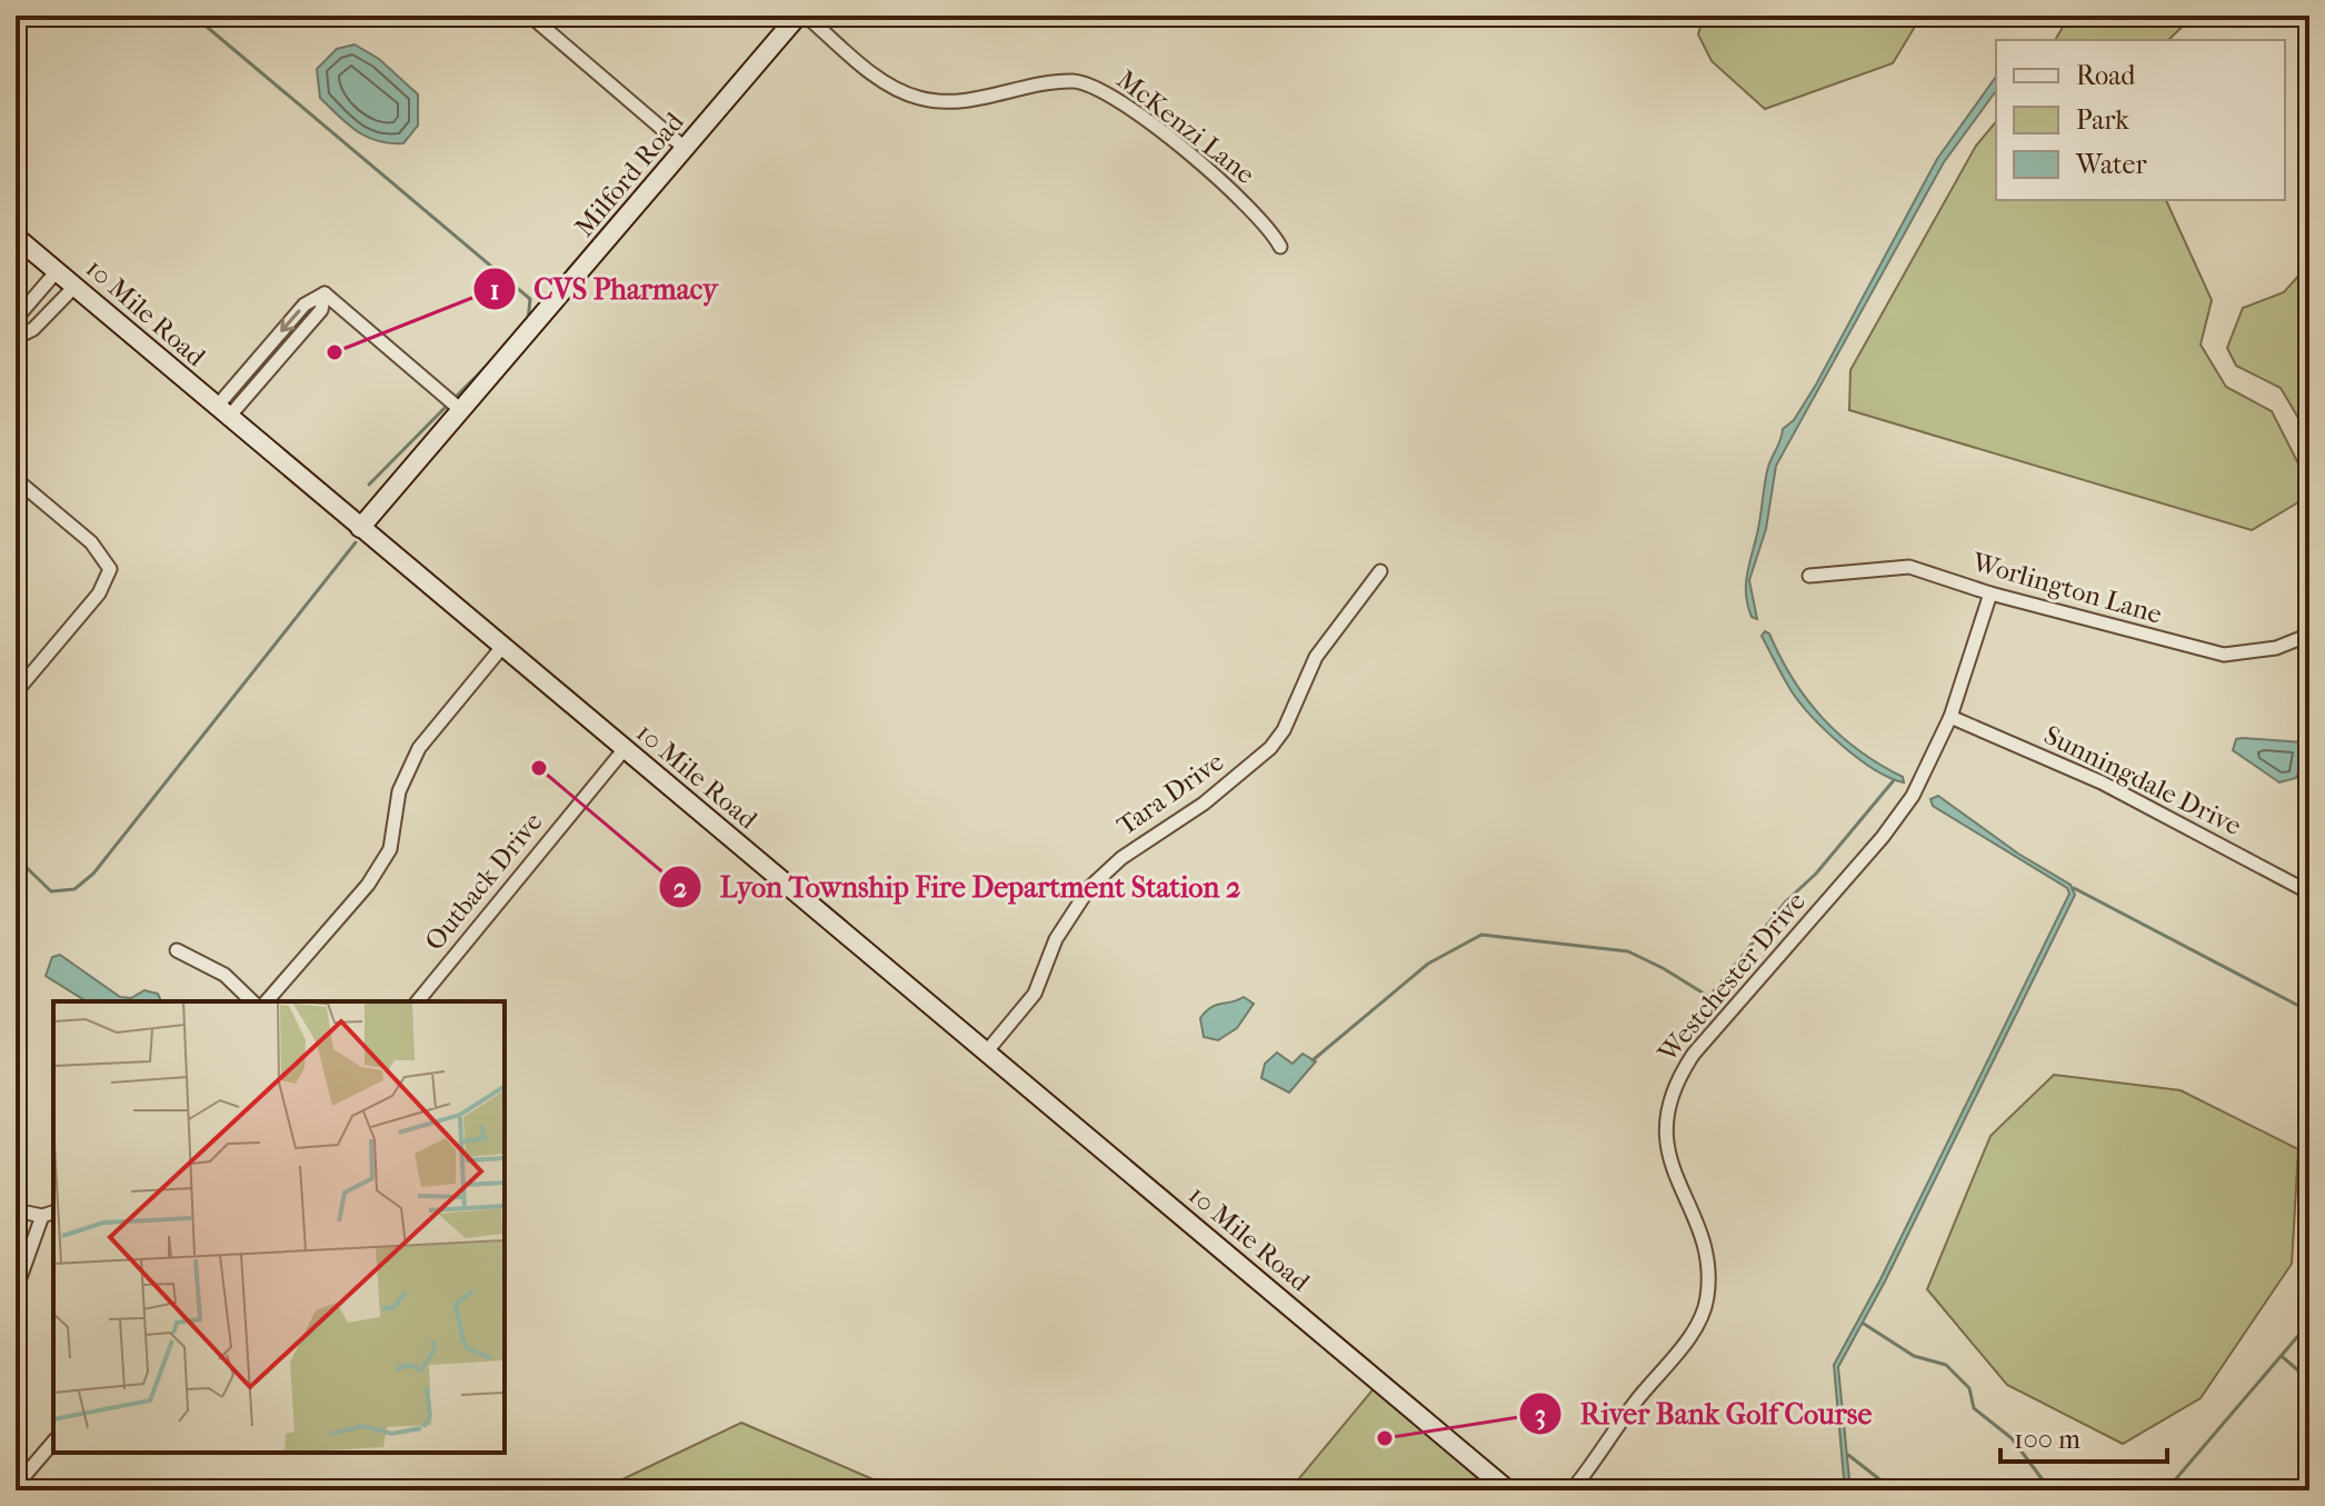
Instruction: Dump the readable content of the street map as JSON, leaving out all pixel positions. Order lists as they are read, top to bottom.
{
  "streets": {
    "main road": ["Milford Road", "10 Mile Road"],
    "street": [
      "McKenzi Lane",
      "Worlington Lane",
      "Sunningdale Drive",
      "Tara Drive",
      "Outback Drive",
      "Westchester Drive"
    ]
  },
  "crossings": [
    ["Milford Road", "10 Mile Road"],
    ["10 Mile Road", "Tara Drive"],
    ["10 Mile Road", "Outback Drive"],
    ["Worlington Lane", "Westchester Drive"],
    ["Sunningdale Drive", "Westchester Drive"]
  ],
  "places": ["CVS Pharmacy", "Lyon Township Fire Department Station 2", "River Bank Golf Course"],
  "legend": ["Road", "Park", "Water"],
  "scale_bar": "100 m"
}
